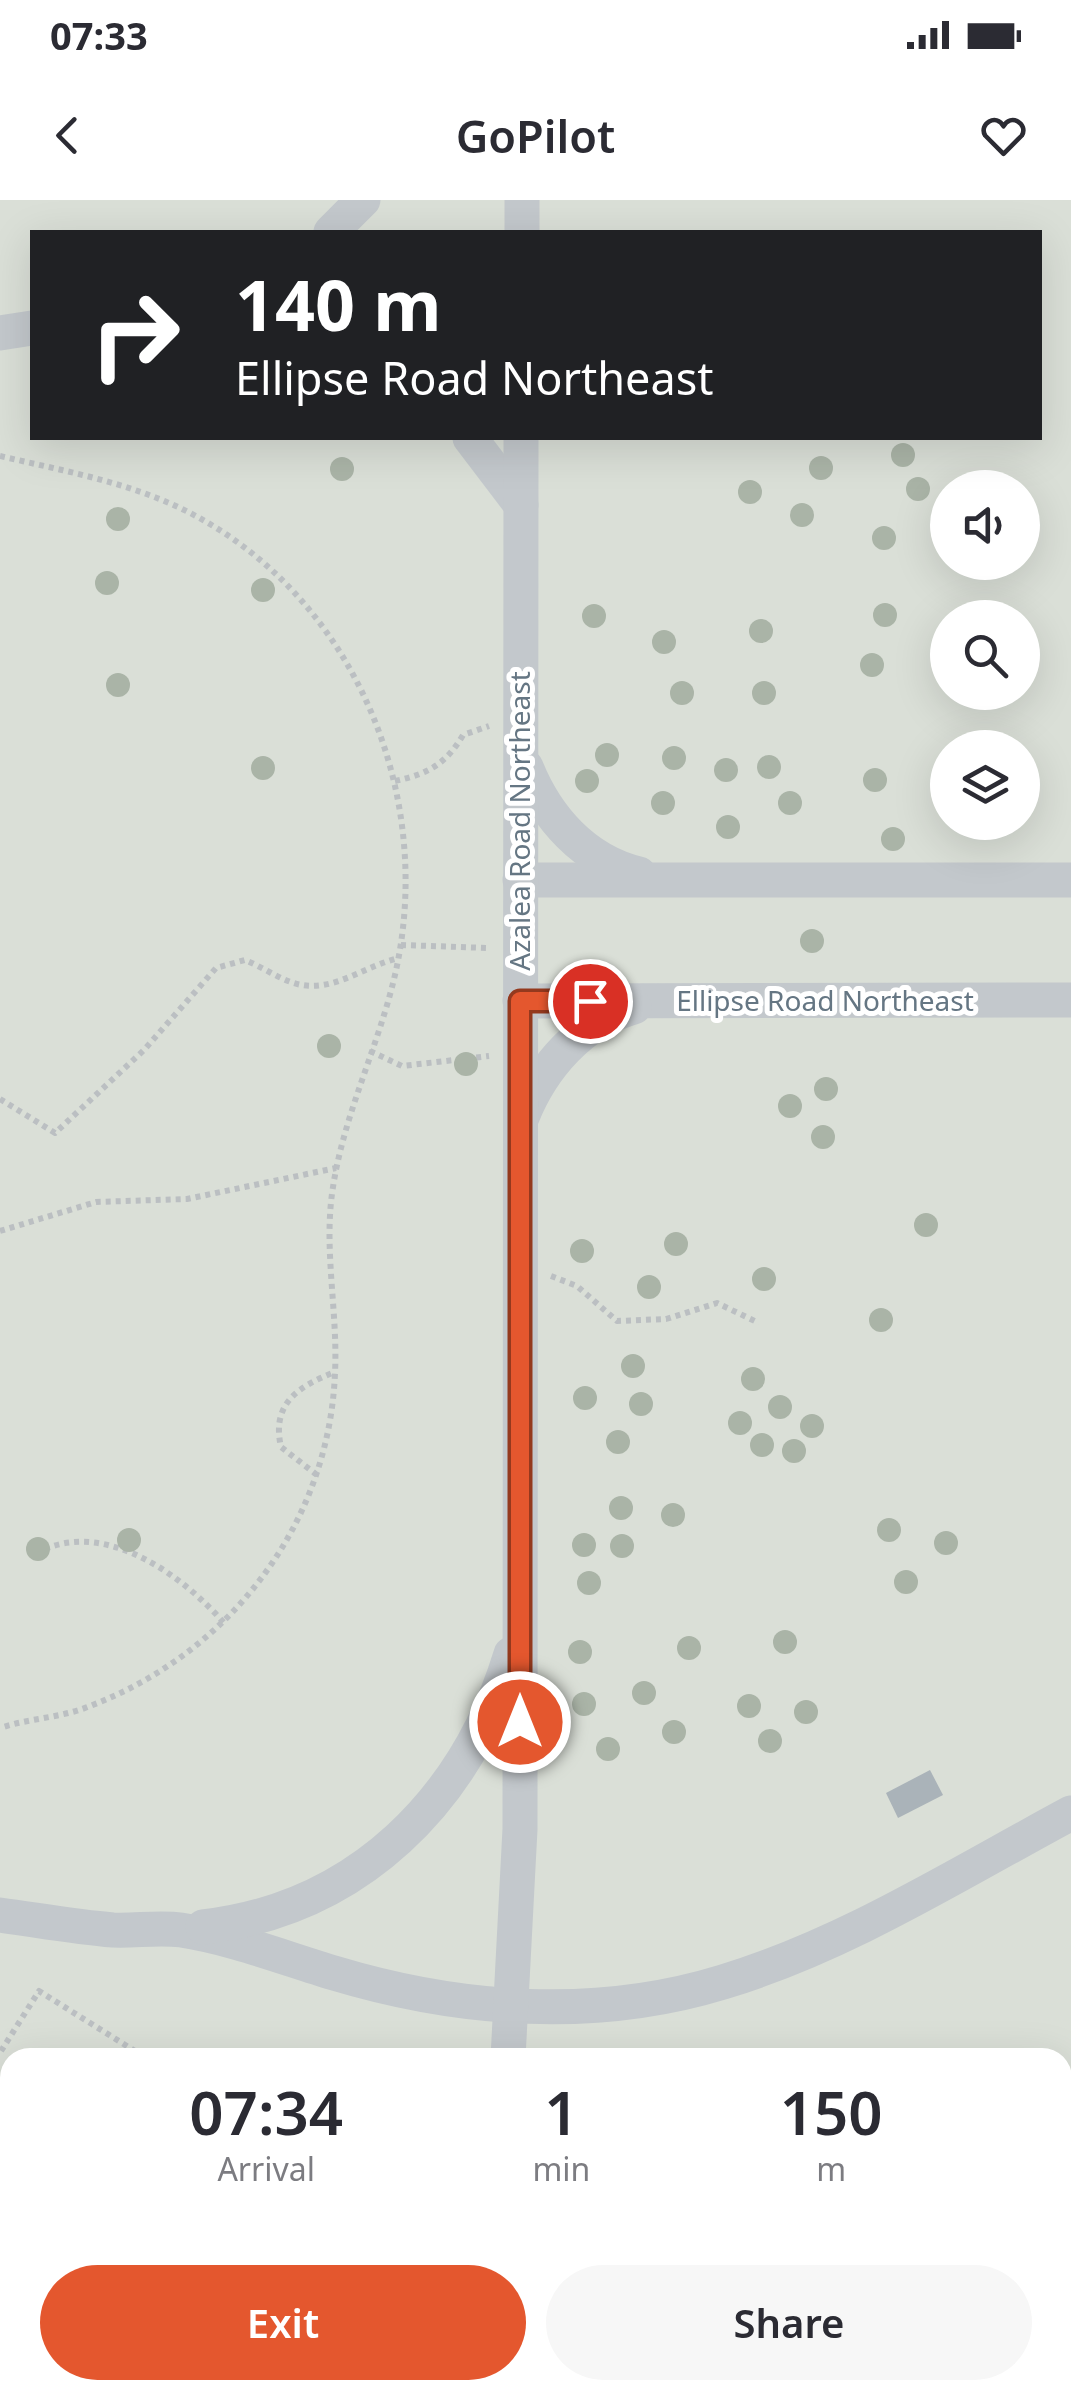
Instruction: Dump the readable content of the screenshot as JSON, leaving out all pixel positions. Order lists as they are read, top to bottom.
{
  "streets": {
    "street": ["Azalea Road Northeast", "Ellipse Road Northeast"]
  },
  "crossings": [
    ["Azalea Road Northeast", "Ellipse Road Northeast"]
  ],
  "page": {
    "status": "07:33",
    "header": "GoPilot",
    "turn": ["140 m", "Ellipse Road Northeast"],
    "eta": [
      "07:34",
      "Arrival",
      "1",
      "min",
      "150",
      "m"
    ],
    "buttons": ["Exit", "Share"]
  }
}
